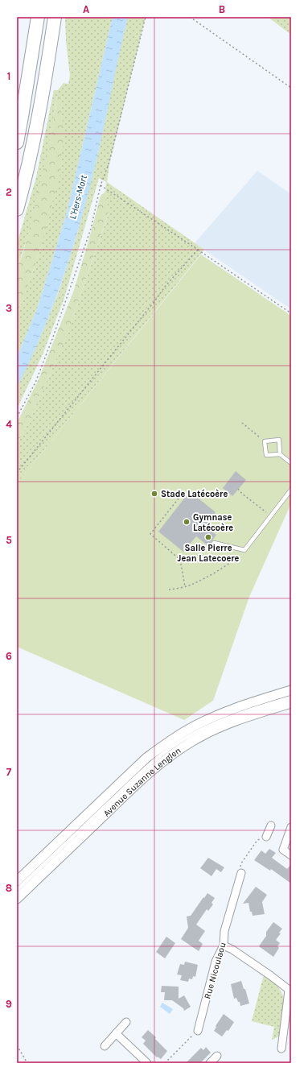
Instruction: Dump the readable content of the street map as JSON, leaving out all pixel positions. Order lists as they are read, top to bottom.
{
  "streets": {
    "street": ["Avenue Suzanne Lenglen", "Rue Nicoulaou"]
  },
  "water": ["L'Hers-Mort"],
  "places": ["Stade Latécoère", "Gymnase Latécoère", "Salle Pierre Jean Latecoere"],
  "grid": {
    "columns": ["A", "B"],
    "rows": [
      "1",
      "2",
      "3",
      "4",
      "5",
      "6",
      "7",
      "8",
      "9"
    ]
  }
}
